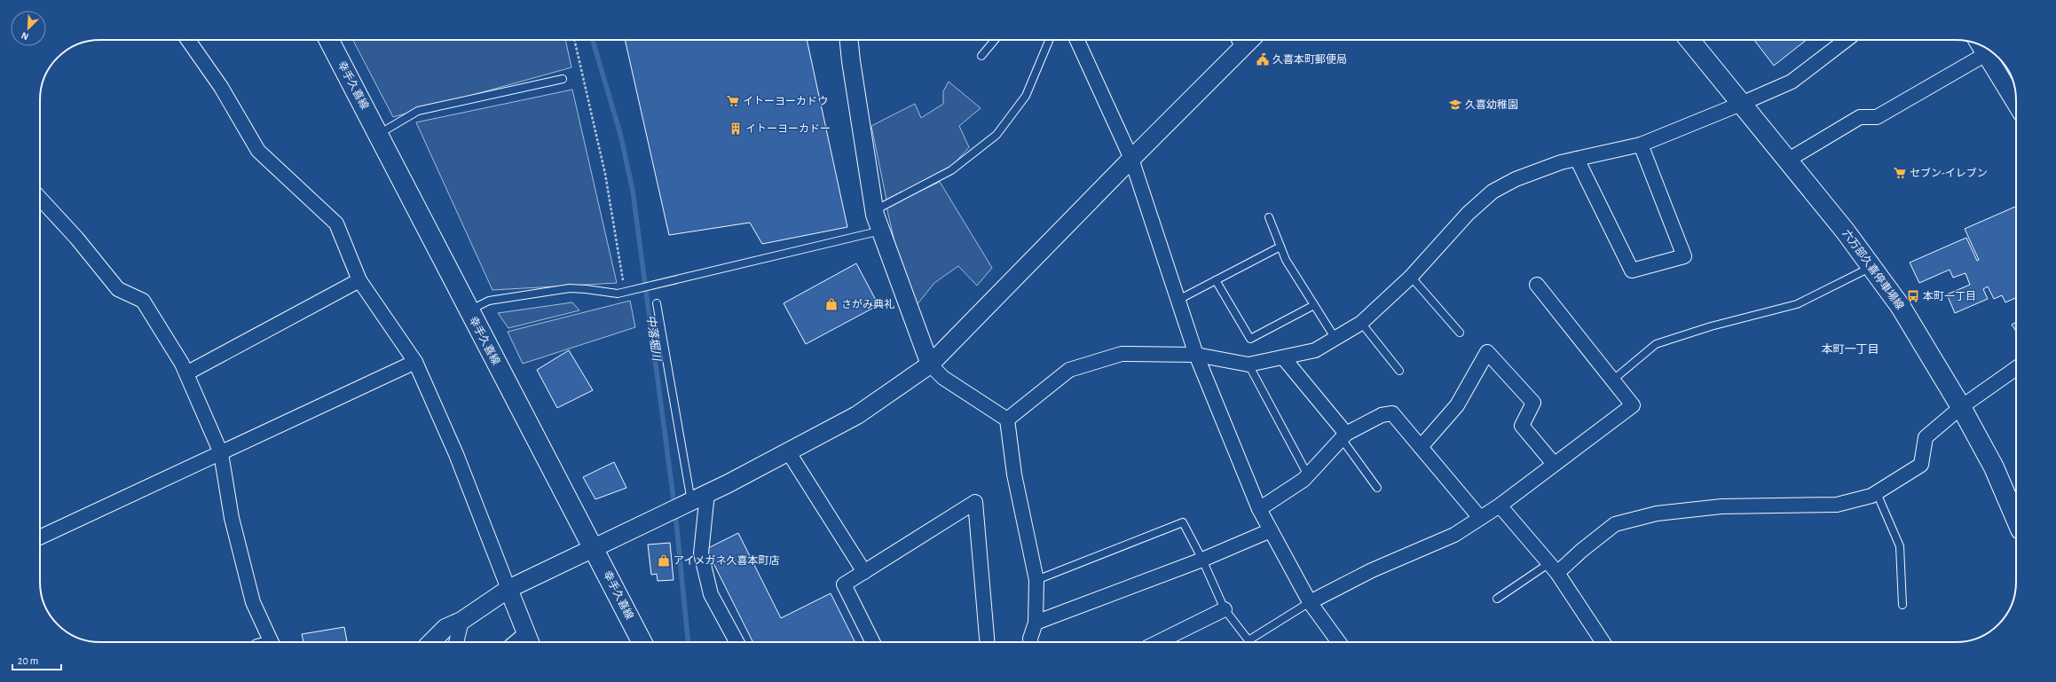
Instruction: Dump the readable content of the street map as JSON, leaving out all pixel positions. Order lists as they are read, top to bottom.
{
  "streets": {
    "main road": ["幸手久喜線", "六万部久喜停車場線"]
  },
  "districts": ["本町一丁目"],
  "water": ["中落堀川"],
  "places": {
    "public building": ["久喜本町郵便局"],
    "supermarket": ["イトーヨーカドウ", "セブン-イレブン"],
    "school or university": ["久喜幼稚園"],
    "building": ["イトーヨーカドー"],
    "bus stop": ["本町一丁目"],
    "shop": ["さがみ典礼", "アイメガネ久喜本町店"]
  },
  "scale_bar": "20 m",
  "north": "bottom left"
}
